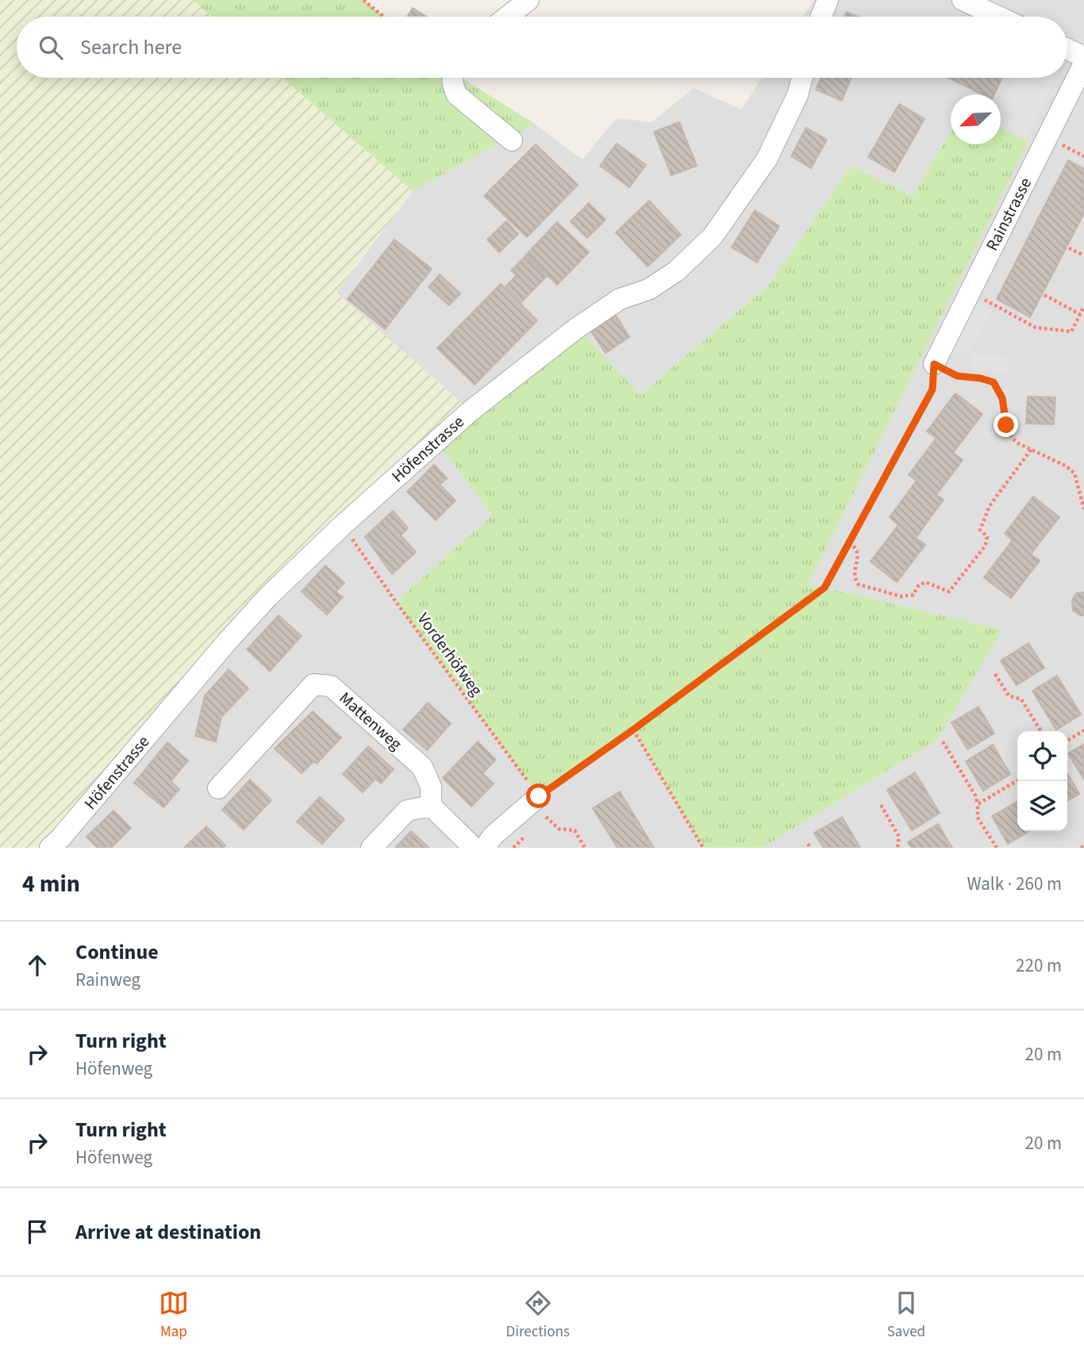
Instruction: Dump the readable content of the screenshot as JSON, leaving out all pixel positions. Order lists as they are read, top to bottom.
{
  "streets": {
    "street": ["Rainstrasse", "Höfenstrasse", "Mattenweg"],
    "path": ["Vorderhöfweg"]
  },
  "crossings": [
    ["Höfenstrasse", "Vorderhöfweg"]
  ],
  "north": "bottom left",
  "page": {
    "search": "Search here",
    "heading": ["4 min", "Walk · 260 m"],
    "list": [
      ["Continue", "Rainweg", "220 m"],
      ["Turn right", "Höfenweg", "20 m"],
      ["Turn right", "Höfenweg", "20 m"],
      "Arrive at destination"
    ],
    "nav": ["Map", "Directions", "Saved"]
  }
}
